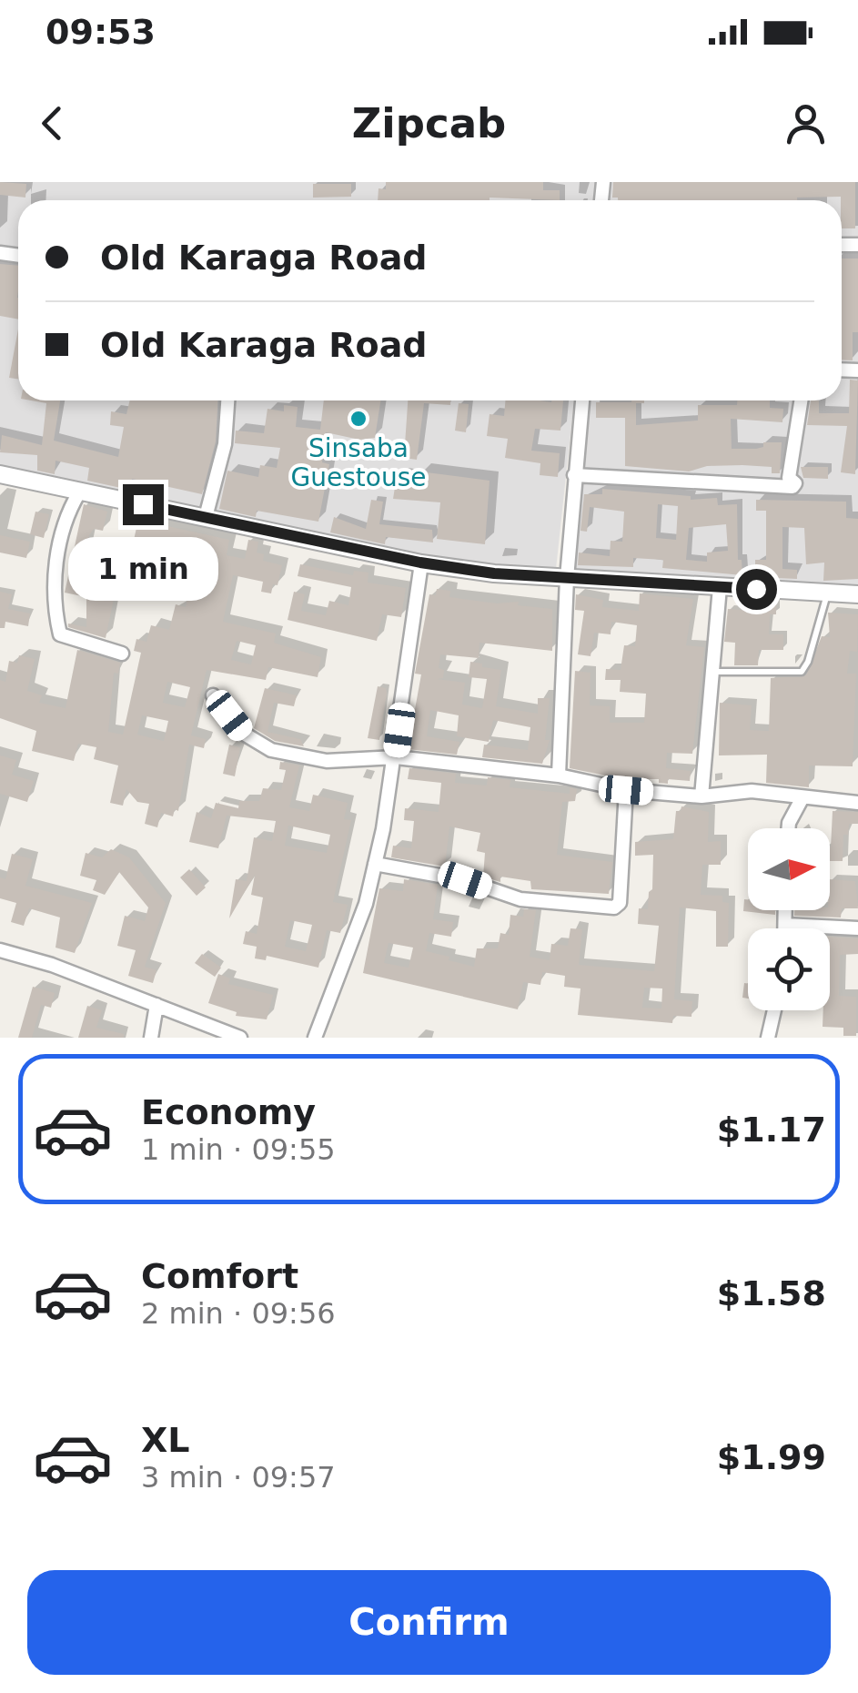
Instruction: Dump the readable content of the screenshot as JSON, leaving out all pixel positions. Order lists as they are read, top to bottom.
{
  "places": ["Sinsaba Guestouse"],
  "north": "right",
  "page": {
    "status": "09:53",
    "header": "Zipcab",
    "banner": ["Old Karaga Road", "Old Karaga Road"],
    "bubble": "1 min",
    "list": [
      {
        "name": "Economy",
        "note": "1 min · 09:55",
        "value": "$1.17"
      },
      {
        "name": "Comfort",
        "note": "2 min · 09:56",
        "value": "$1.58"
      },
      {
        "name": "XL",
        "note": "3 min · 09:57",
        "value": "$1.99"
      }
    ],
    "buttons": "Confirm"
  }
}
